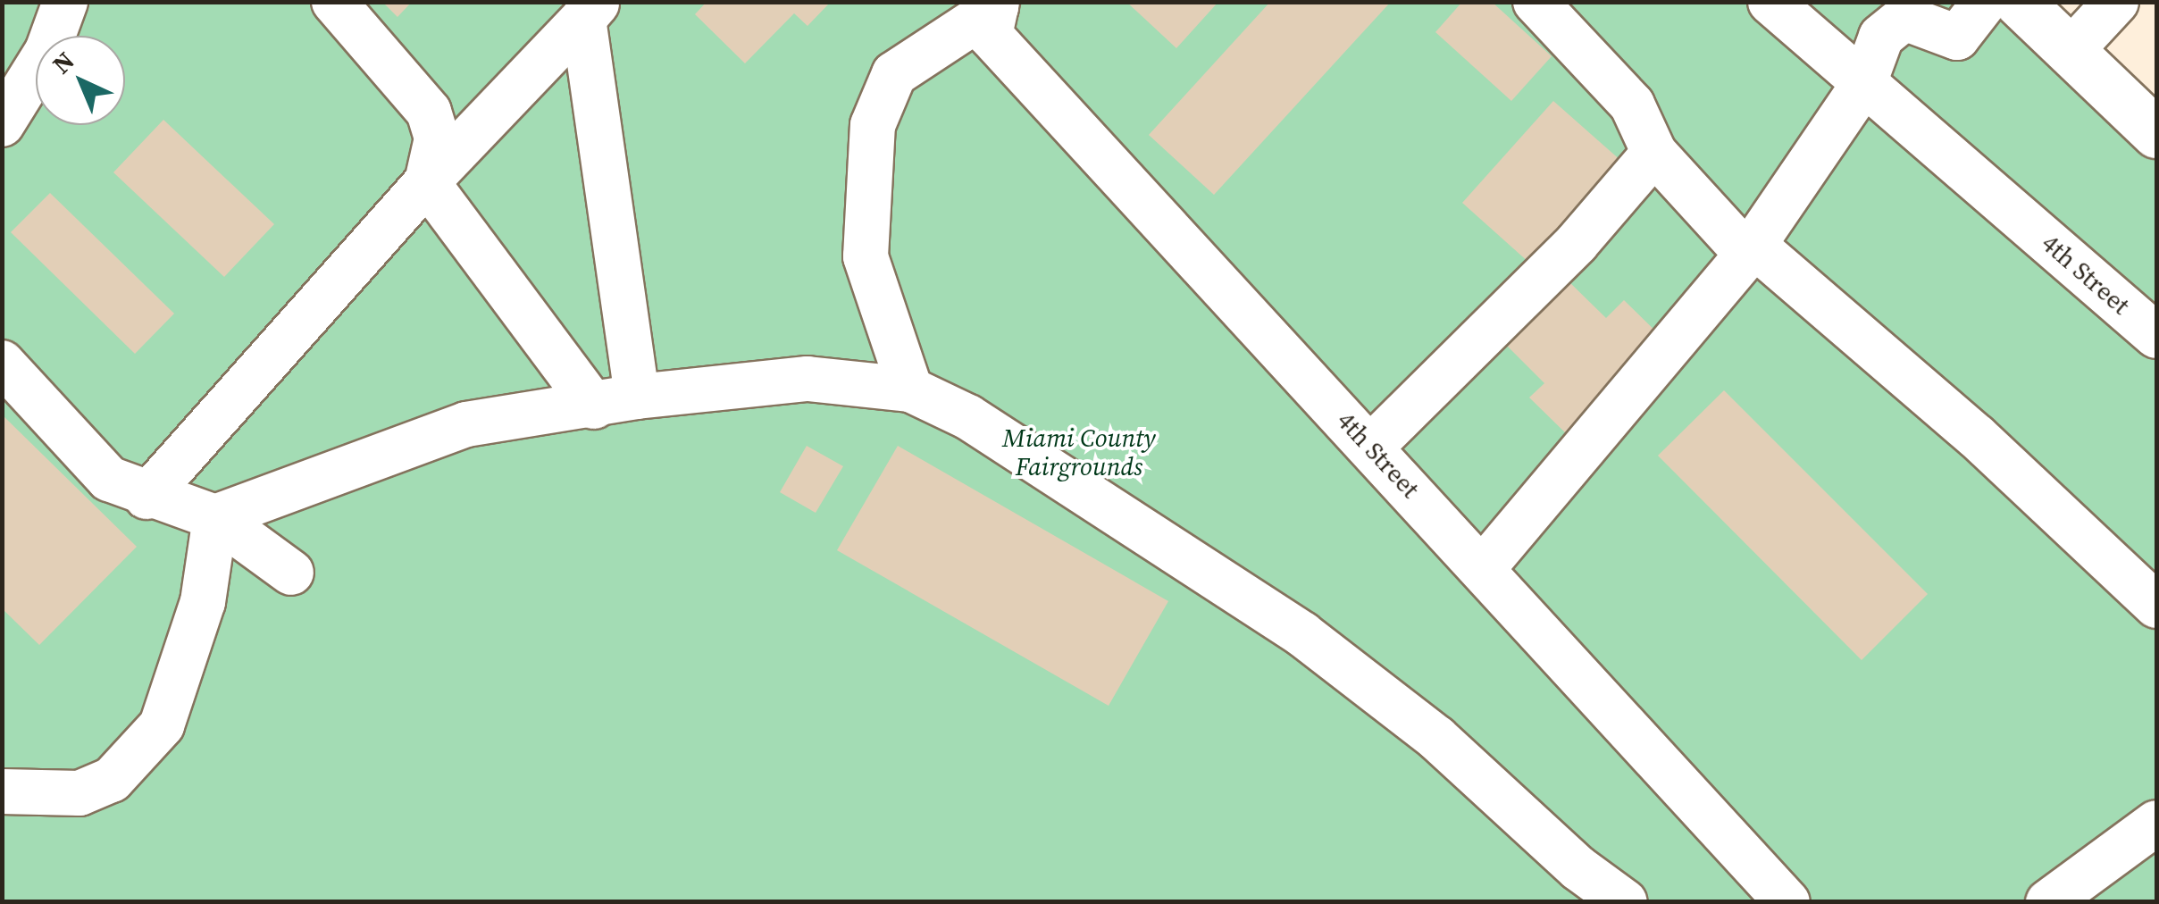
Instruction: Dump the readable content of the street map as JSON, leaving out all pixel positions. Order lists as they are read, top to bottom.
{
  "streets": {
    "lane": ["4th Street"]
  },
  "parks": ["Miami County Fairgrounds"],
  "north": "top left"
}
